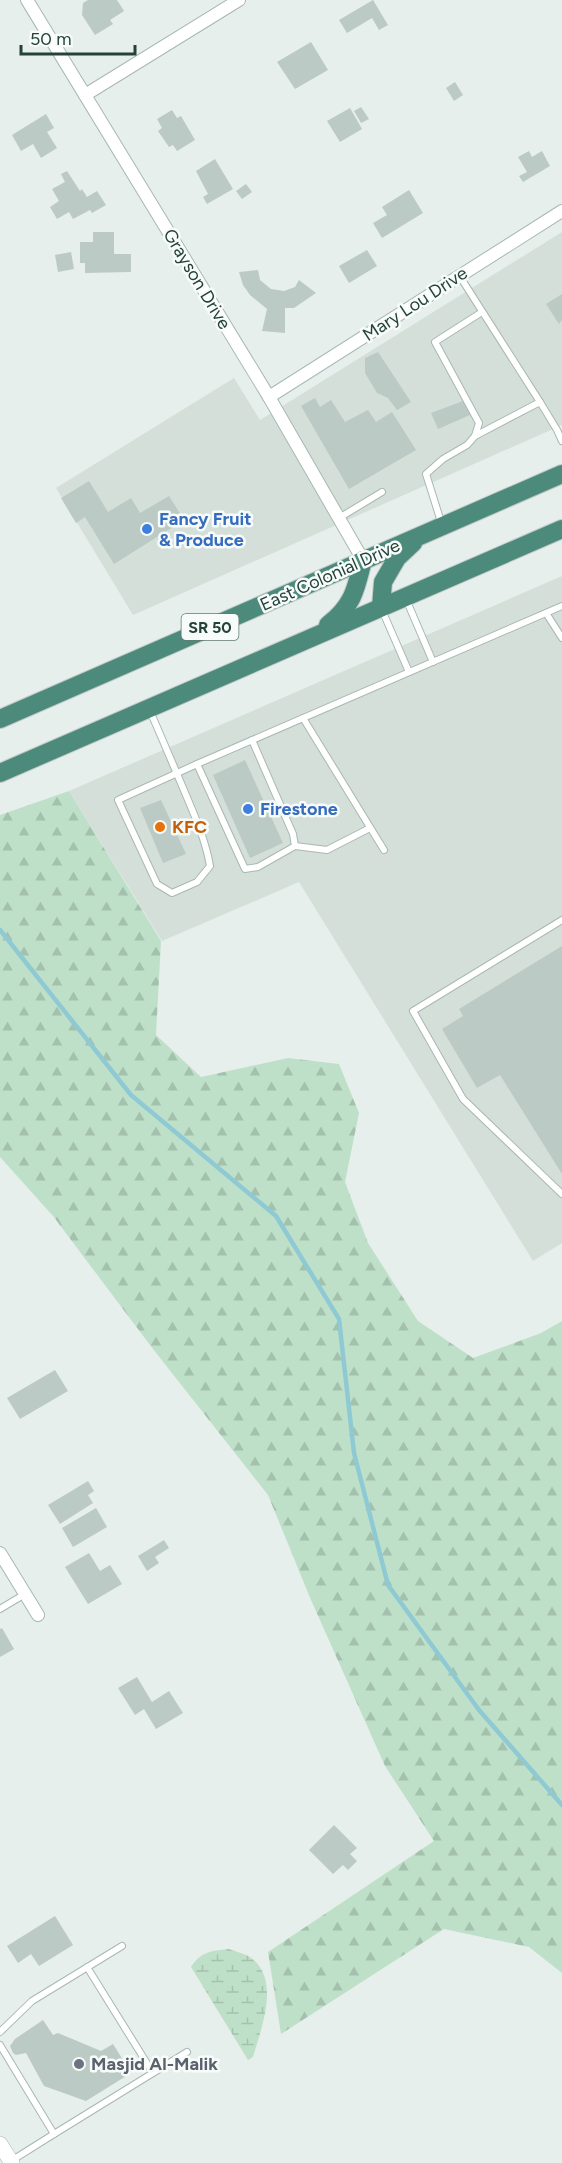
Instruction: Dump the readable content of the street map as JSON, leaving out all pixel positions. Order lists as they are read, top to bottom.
{
  "streets": {
    "highway": ["East Colonial Drive", "SR 50"],
    "street": ["Grayson Drive", "Mary Lou Drive"]
  },
  "crossings": [
    ["Grayson Drive", "Mary Lou Drive"],
    ["Grayson Drive", "East Colonial Drive"]
  ],
  "places": [
    "Fancy Fruit & Produce",
    "Firestone",
    "KFC",
    "Masjid Al-Malik"
  ],
  "scale_bar": "50 m"
}
